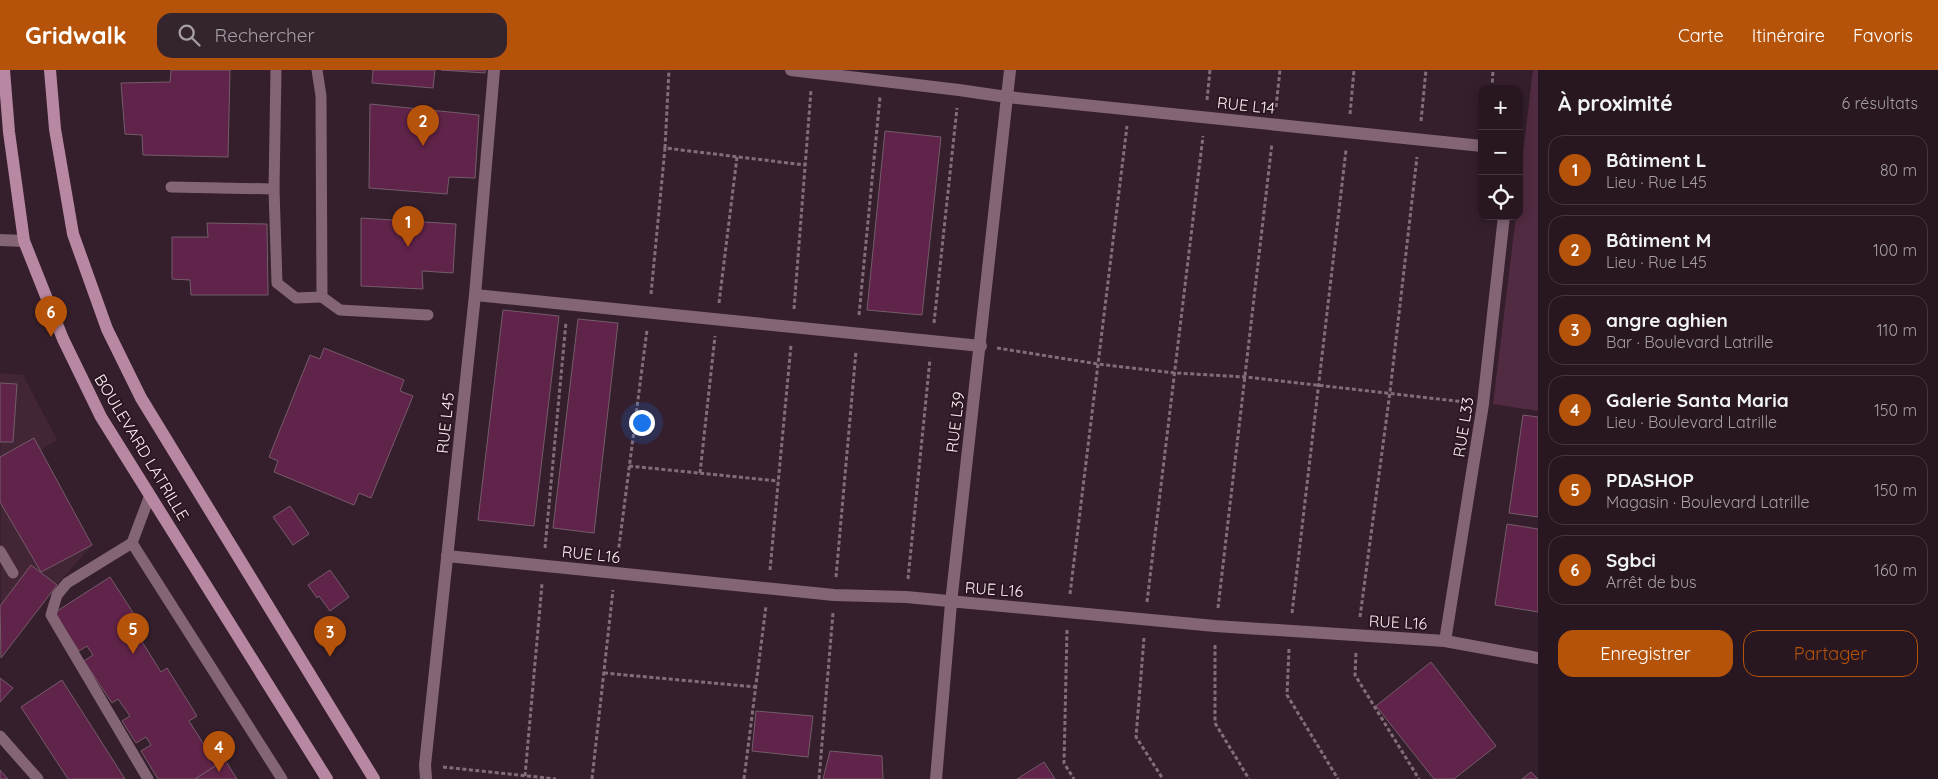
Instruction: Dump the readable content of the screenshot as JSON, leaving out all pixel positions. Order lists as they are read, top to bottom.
{
  "streets": {
    "main road": ["BOULEVARD LATRILLE"],
    "street": [
      "RUE L14",
      "RUE L39",
      "RUE L45",
      "RUE L33",
      "RUE L16"
    ]
  },
  "crossings": [
    ["RUE L14", "RUE L39"],
    ["RUE L39", "RUE L16"],
    ["RUE L45", "RUE L16"],
    ["RUE L33", "RUE L16"]
  ],
  "page": {
    "header": "Gridwalk",
    "search": "Rechercher",
    "nav": ["Carte", "Itinéraire", "Favoris"],
    "heading": ["À proximité", "6 résultats"],
    "map_buttons": ["+", "−"],
    "pins": [
      "2",
      "1",
      "6",
      "5",
      "3",
      "4"
    ],
    "list": [
      {
        "mark": "1",
        "name": "Bâtiment L",
        "note": "Lieu · Rue L45",
        "value": "80 m"
      },
      {
        "mark": "2",
        "name": "Bâtiment M",
        "note": "Lieu · Rue L45",
        "value": "100 m"
      },
      {
        "mark": "3",
        "name": "angre aghien",
        "note": "Bar · Boulevard Latrille",
        "value": "110 m"
      },
      {
        "mark": "4",
        "name": "Galerie Santa Maria",
        "note": "Lieu · Boulevard Latrille",
        "value": "150 m"
      },
      {
        "mark": "5",
        "name": "PDASHOP",
        "note": "Magasin · Boulevard Latrille",
        "value": "150 m"
      },
      {
        "mark": "6",
        "name": "Sgbci",
        "note": "Arrêt de bus",
        "value": "160 m"
      }
    ],
    "buttons": ["Enregistrer", "Partager"]
  }
}
